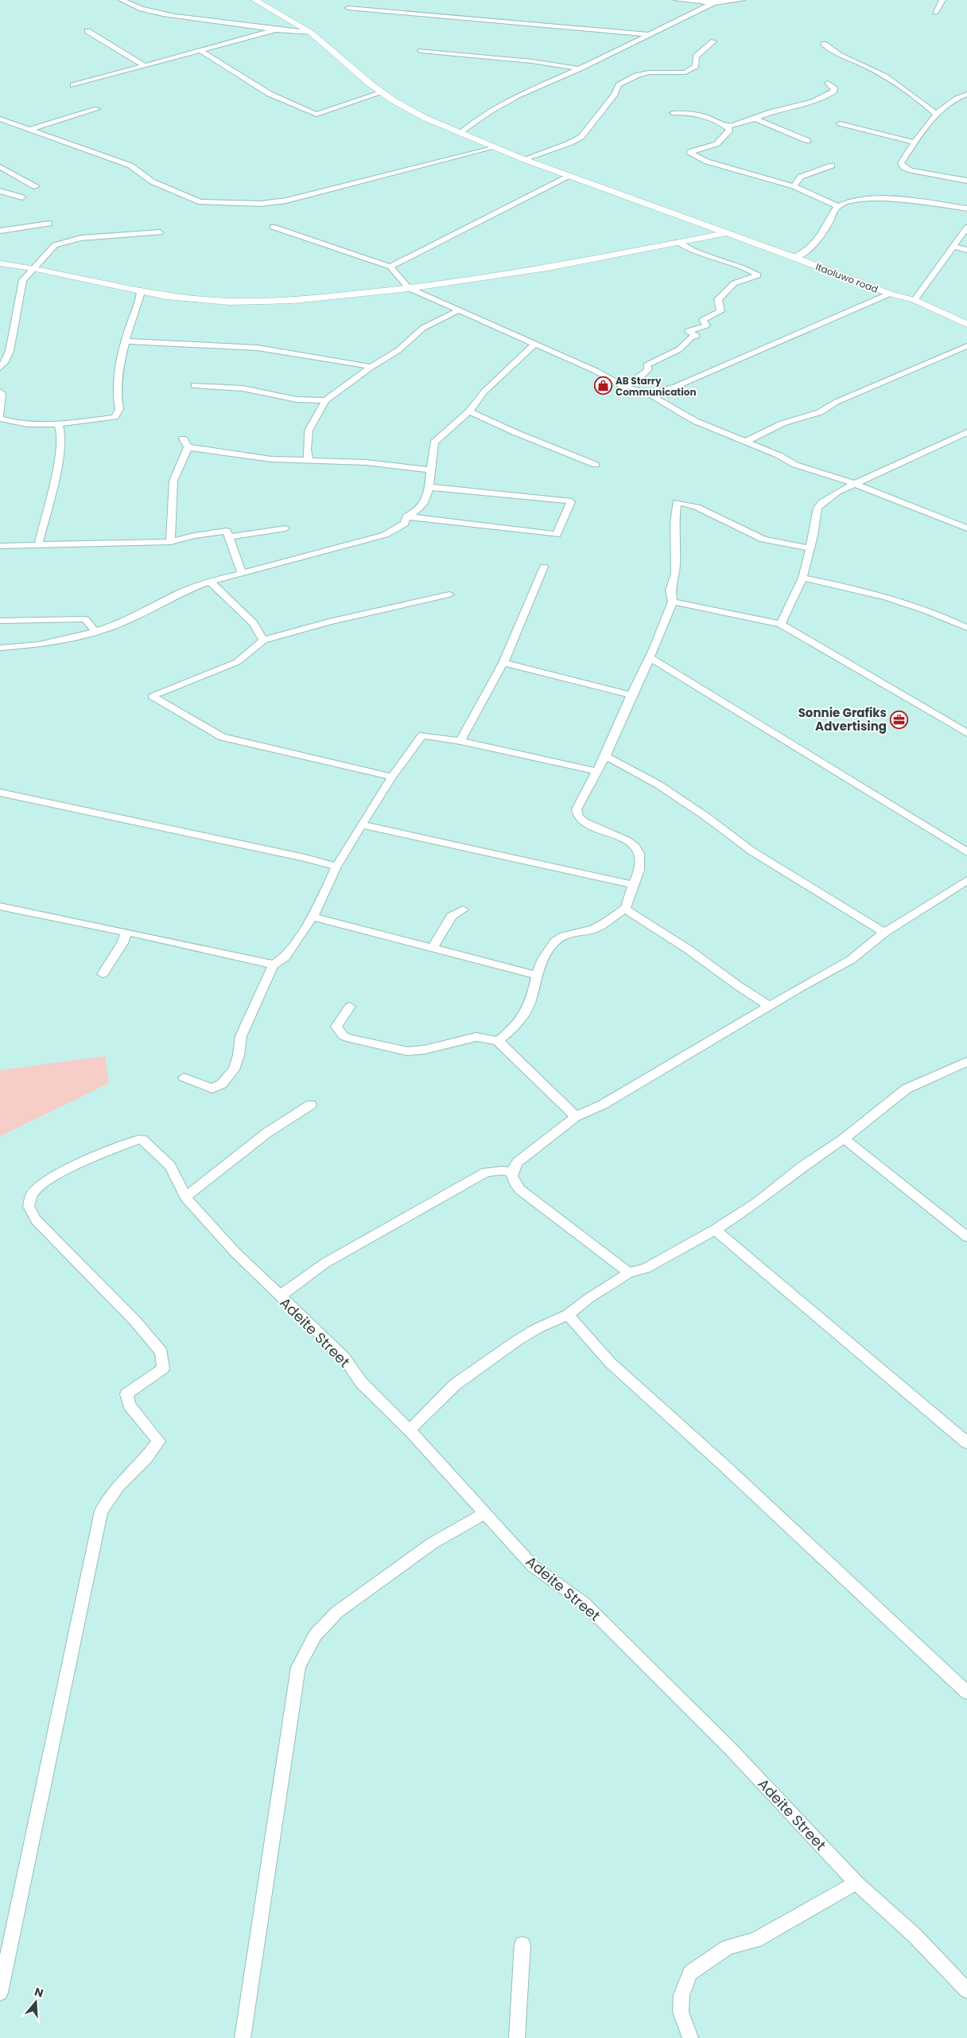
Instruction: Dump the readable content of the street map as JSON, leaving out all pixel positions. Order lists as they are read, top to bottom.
{
  "streets": {
    "street": ["Itaoluwo road", "Adeite Street"]
  },
  "places": {
    "shop": ["AB Starry Communication"],
    "office": ["Sonnie Grafiks Advertising"]
  },
  "north": "top"
}
